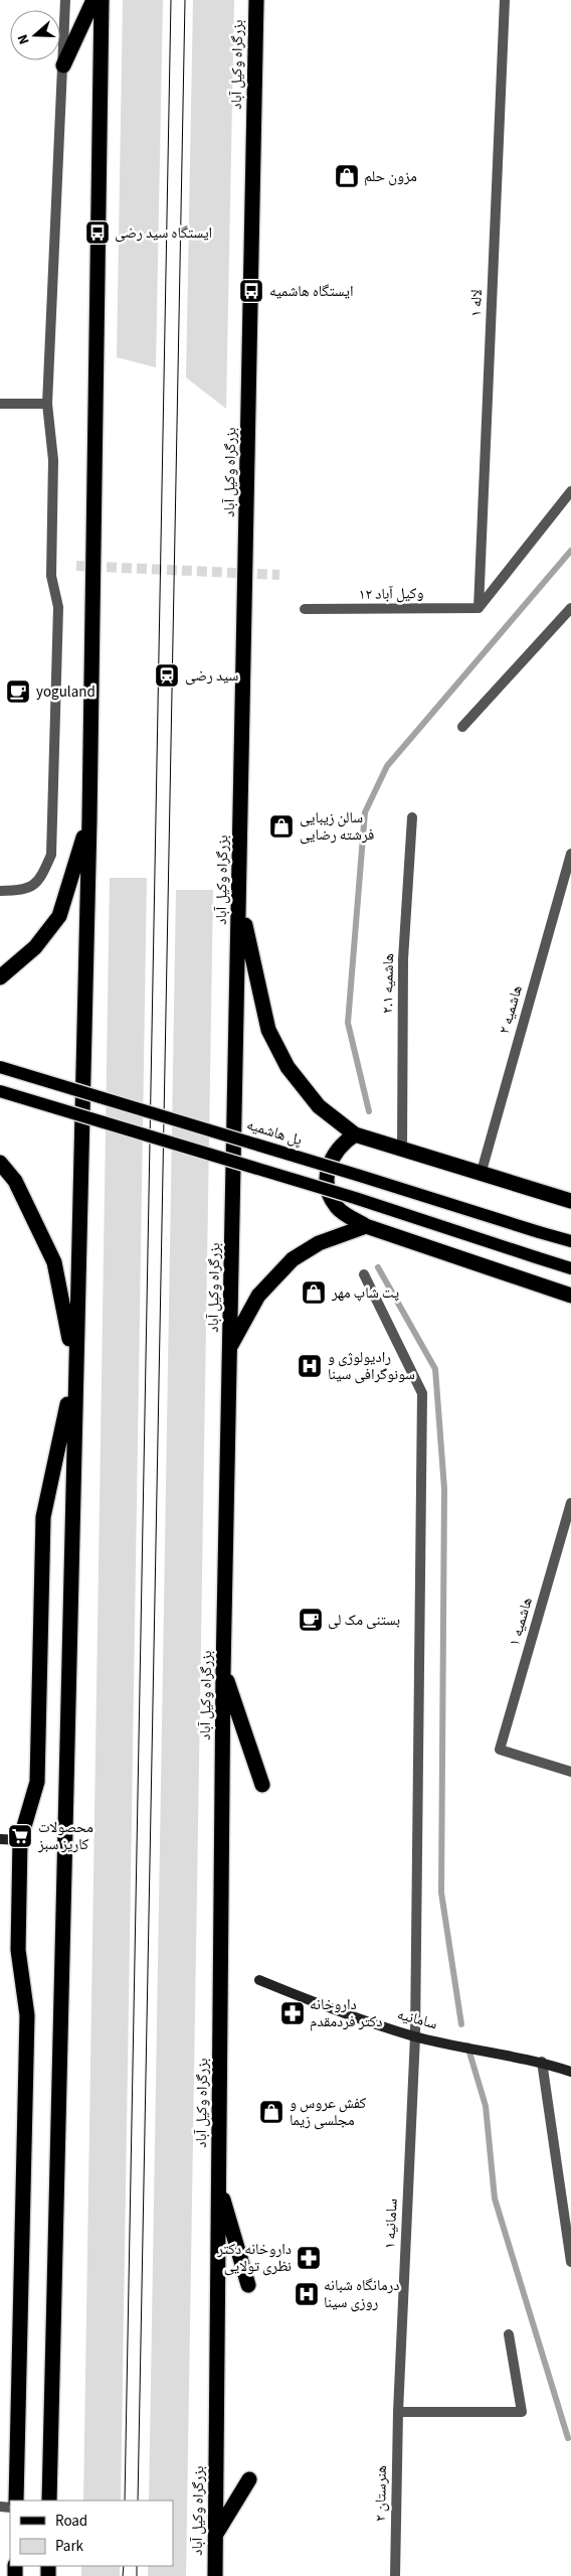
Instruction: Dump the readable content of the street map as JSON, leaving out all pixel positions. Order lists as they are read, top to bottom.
{
  "streets": {
    "highway": ["بزرگراه وکیل آباد"],
    "main road": ["پل هاشمیه"],
    "street": [
      "لاله ۱",
      "۱۲ وکیل آباد",
      "هاشمیه ۲.۱",
      "هاشمیه ۲",
      "هاشمیه ۱",
      "سامانیه",
      "سامانیه ۱",
      "هنرستان ۲"
    ]
  },
  "crossings": [
    ["لاله ۱", "۱۲ وکیل آباد"],
    ["سامانیه", "سامانیه ۱"],
    ["سامانیه ۱", "هنرستان ۲"]
  ],
  "places": {
    "shop": [
      "مزون حلم",
      "سالن زیبایی فرشته رضایی",
      "پت شاپ مهر",
      "کفش عروس و مجلسی زیما"
    ],
    "bus stop": ["ایستگاه سید رضی", "ایستگاه هاشمیه"],
    "station": ["سید رضی"],
    "cafe": ["yoguland", "بستنی مک لی"],
    "hospital": ["رادیولوژی و سونوگرافی سینا", "درمانگاه شبانه روزی سینا"],
    "supermarket": ["محصولات کاریز سبز"],
    "pharmacy": ["داروخانه دكتر فردمقدم", "داروخانه دکتر نظری تولایی"]
  },
  "legend": ["Road", "Park"],
  "north": "left"
}
